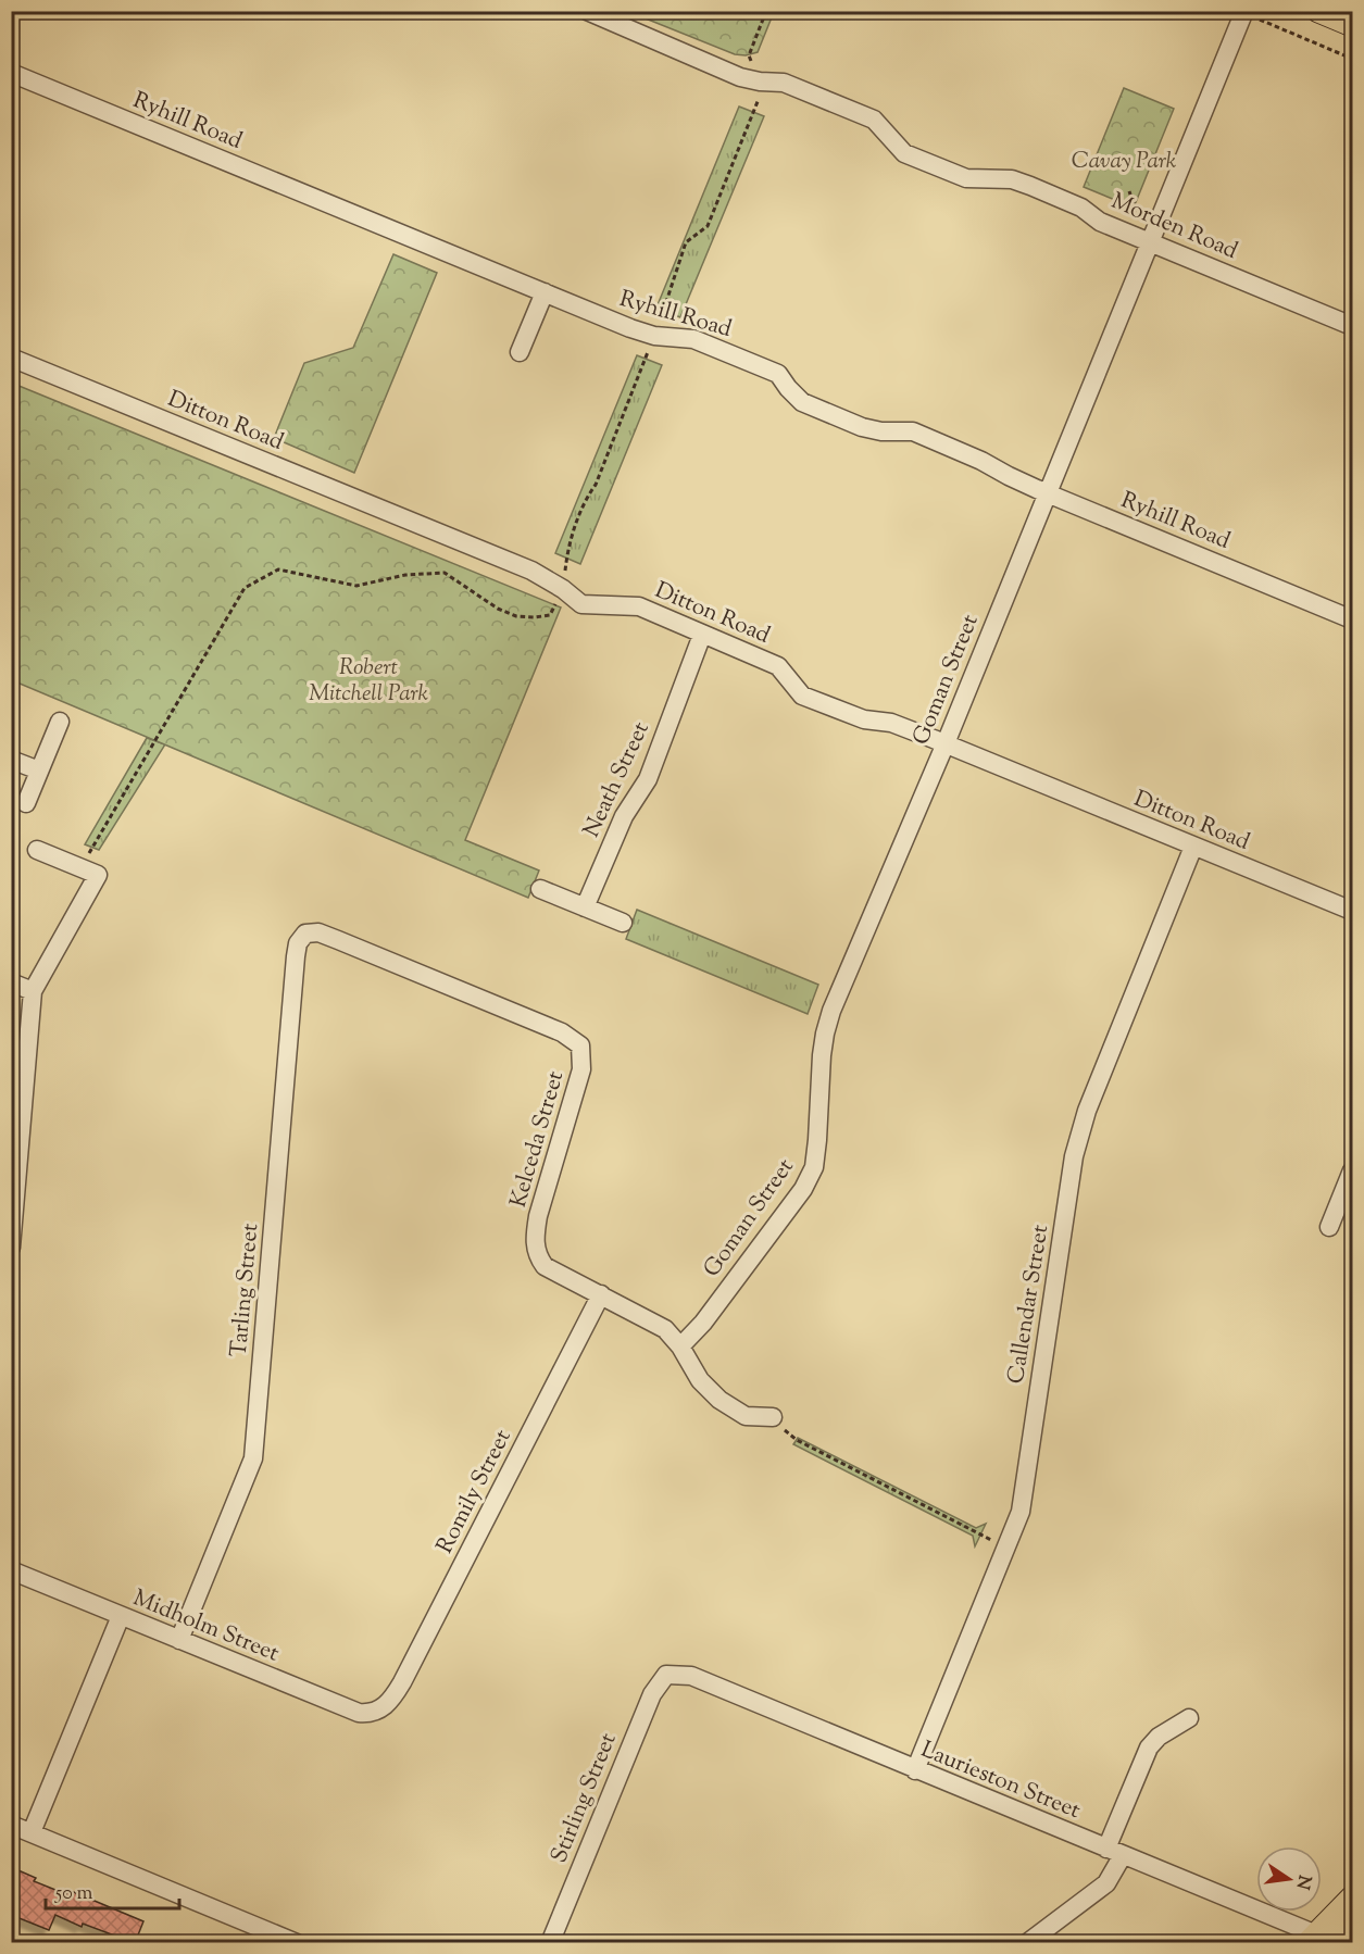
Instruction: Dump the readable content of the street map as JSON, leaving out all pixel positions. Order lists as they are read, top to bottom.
{
  "streets": {
    "street": [
      "Ryhill Road",
      "Morden Road",
      "Ditton Road",
      "Goman Street",
      "Neath Street",
      "Kelceda Street",
      "Tarling Street",
      "Callendar Street",
      "Romily Street",
      "Midholm Street",
      "Laurieston Street",
      "Stirling Street"
    ]
  },
  "crossings": [
    ["Ryhill Road", "Goman Street"],
    ["Morden Road", "Goman Street"],
    ["Ditton Road", "Goman Street"],
    ["Ditton Road", "Neath Street"],
    ["Ditton Road", "Callendar Street"],
    ["Goman Street", "Kelceda Street"],
    ["Kelceda Street", "Tarling Street"],
    ["Kelceda Street", "Romily Street"],
    ["Tarling Street", "Midholm Street"],
    ["Callendar Street", "Laurieston Street"],
    ["Romily Street", "Midholm Street"],
    ["Laurieston Street", "Stirling Street"]
  ],
  "parks": ["Cavay Park", "Robert Mitchell Park"],
  "scale_bar": "50 m",
  "north": "right"
}
